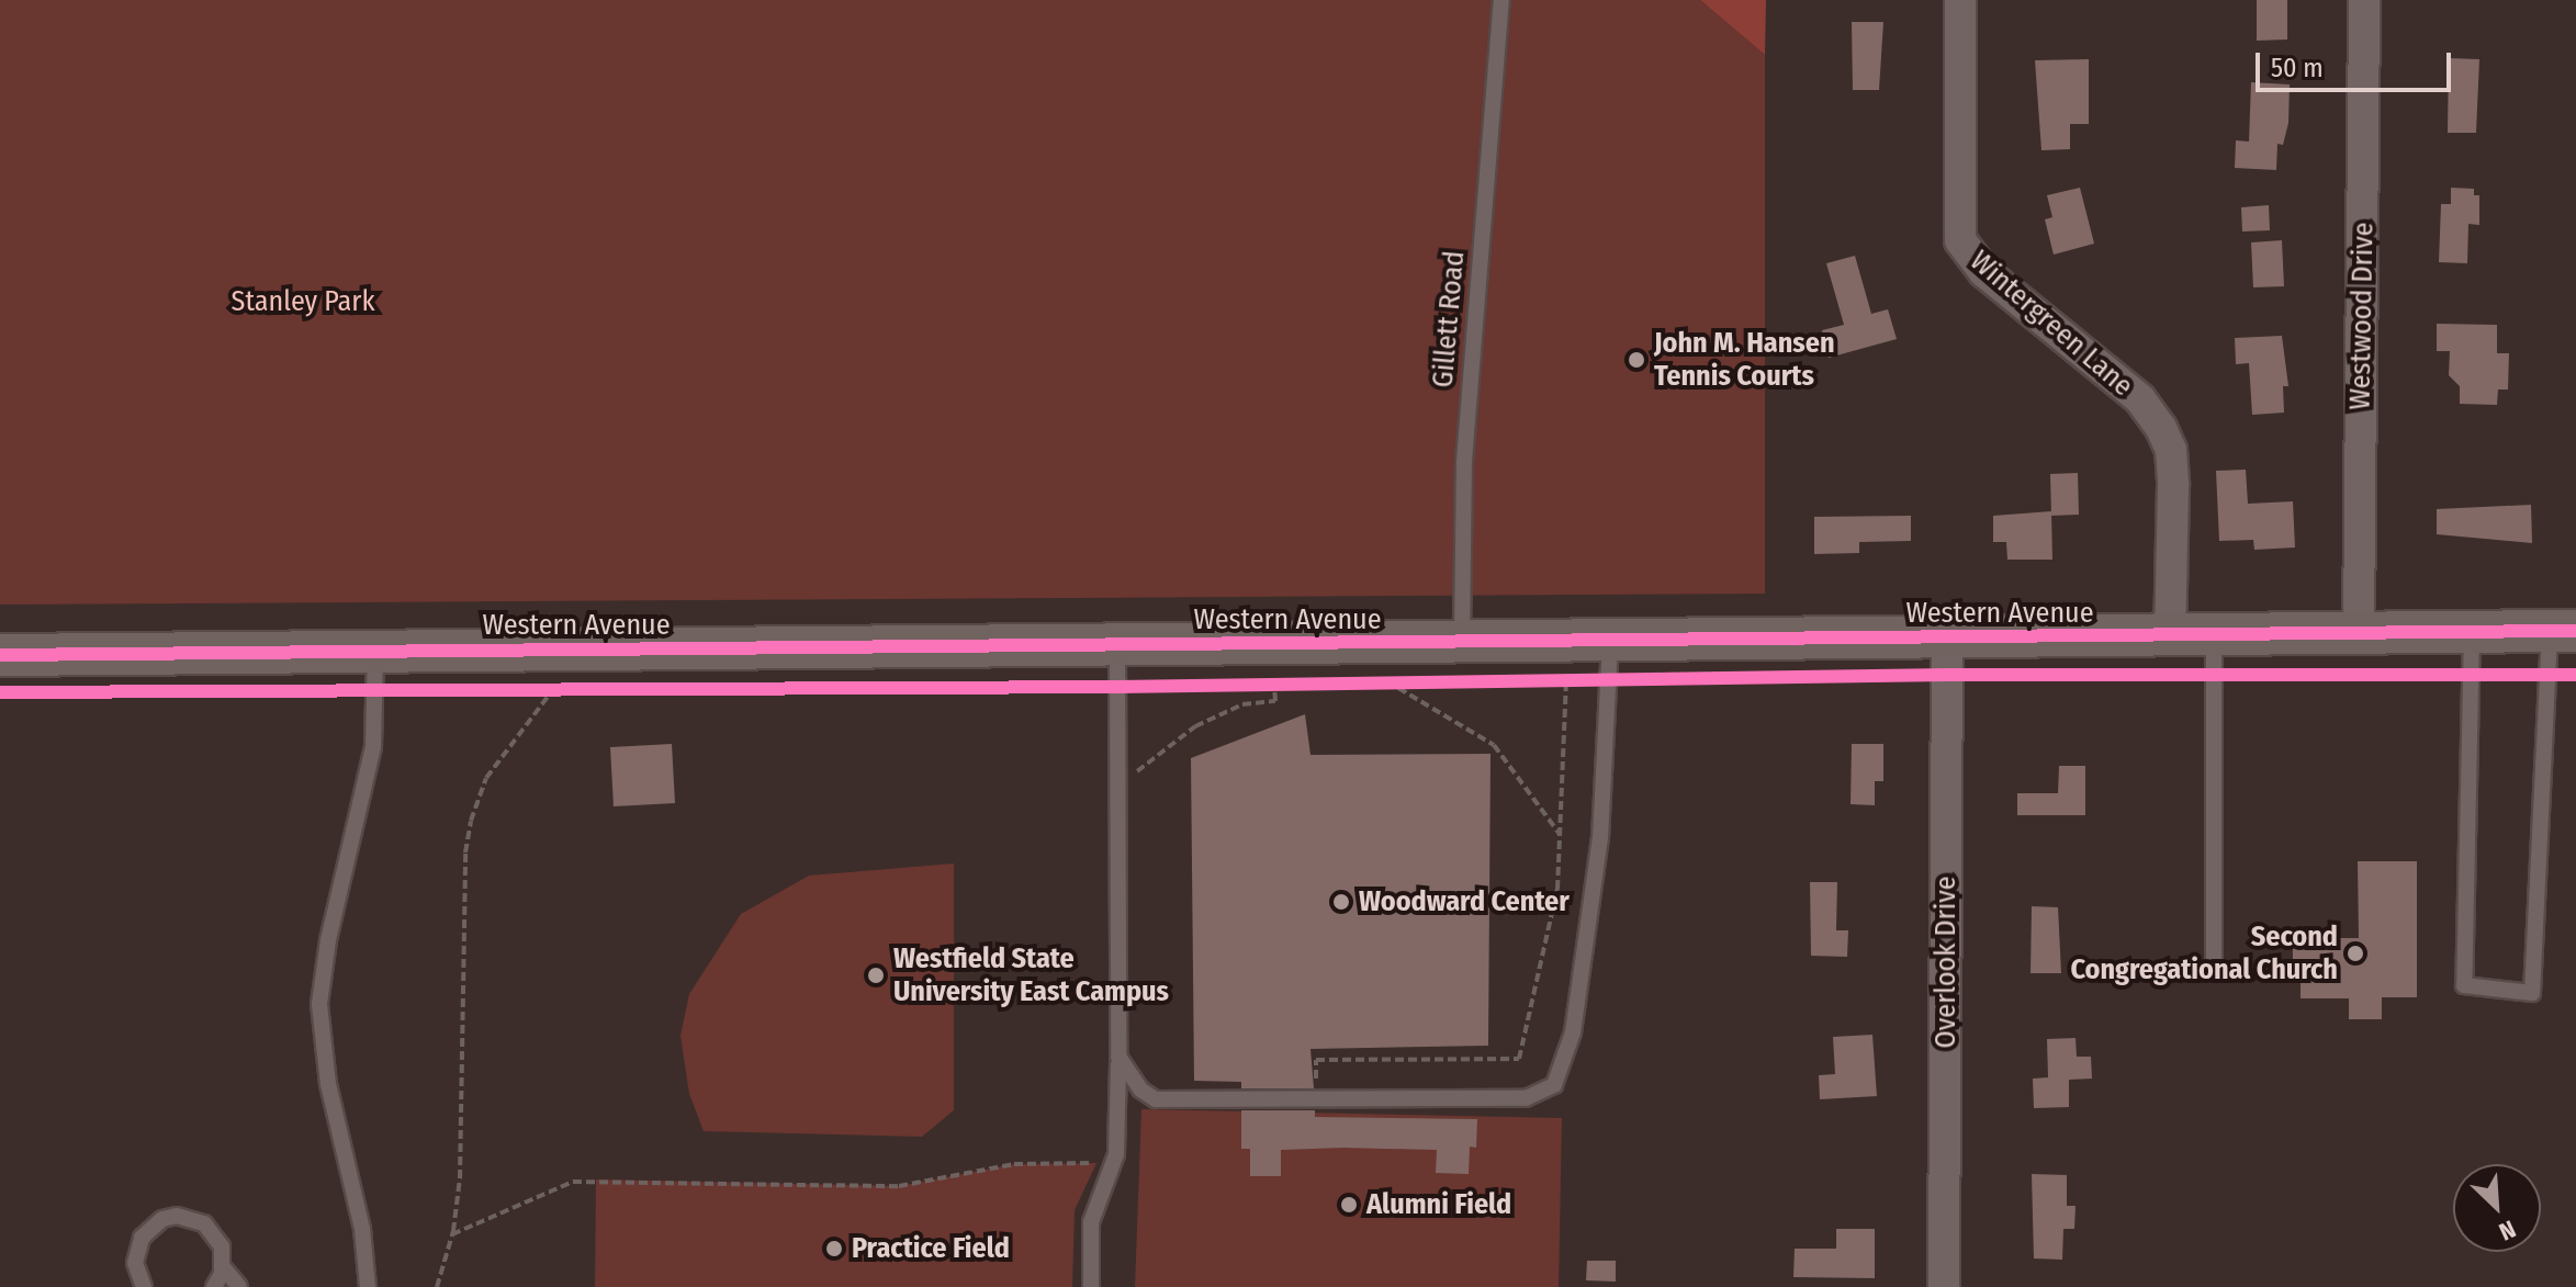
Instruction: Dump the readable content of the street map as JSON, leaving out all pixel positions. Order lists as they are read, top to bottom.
{
  "streets": {
    "main road": ["Western Avenue"],
    "street": ["Westwood Drive", "Wintergreen Lane", "Overlook Drive"],
    "lane": ["Gillett Road"]
  },
  "crossings": [
    ["Westwood Drive", "Western Avenue"],
    ["Gillett Road", "Western Avenue"],
    ["Wintergreen Lane", "Western Avenue"],
    ["Western Avenue", "Overlook Drive"]
  ],
  "parks": ["Stanley Park"],
  "places": [
    "John M. Hansen Tennis Courts",
    "Woodward Center",
    "Second Congregational Church",
    "Westfield State University East Campus",
    "Alumni Field",
    "Practice Field"
  ],
  "scale_bar": "50 m",
  "north": "bottom right"
}
